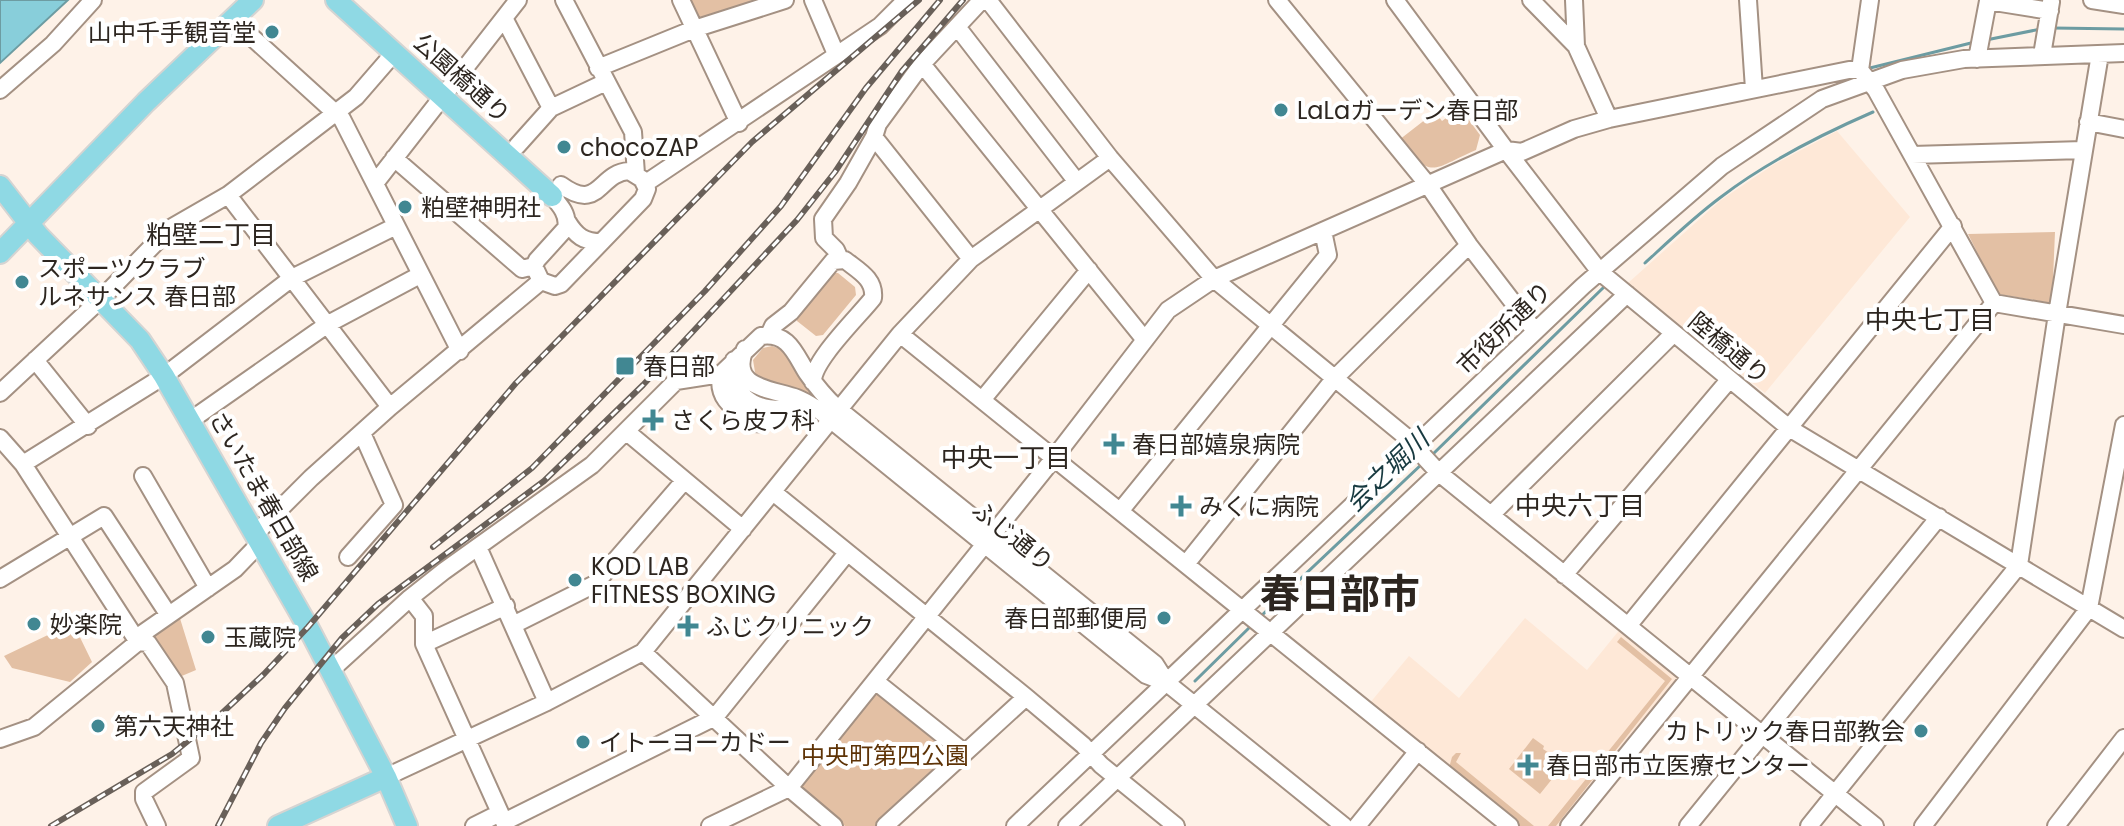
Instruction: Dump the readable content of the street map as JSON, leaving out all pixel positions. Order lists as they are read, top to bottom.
{
  "streets": {
    "main road": ["公園橋通り", "さいたま春日部線"],
    "street": ["市役所通り", "陸橋通り", "ふじ通り"]
  },
  "crossings": [
    ["市役所通り", "陸橋通り"],
    ["市役所通り", "ふじ通り"]
  ],
  "districts": [
    "粕壁二丁目",
    "中央七丁目",
    "中央一丁目",
    "中央六丁目",
    "春日部市"
  ],
  "water": ["会之堀川"],
  "parks": ["中央町第四公園"],
  "places": {
    "other": [
      "山中千手観音堂",
      "LaLaガーデン春日部",
      "chocoZAP",
      "粕壁神明社",
      "スポーツクラブ ルネサンス 春日部",
      "KOD LAB FITNESS BOXING",
      "春日部郵便局",
      "妙楽院",
      "玉蔵院",
      "第六天神社",
      "カトリック春日部教会",
      "イトーヨーカドー"
    ],
    "transit": ["春日部"],
    "health": [
      "さくら皮フ科",
      "春日部嬉泉病院",
      "みくに病院",
      "ふじクリニック",
      "春日部市立医療センター"
    ]
  }
}
